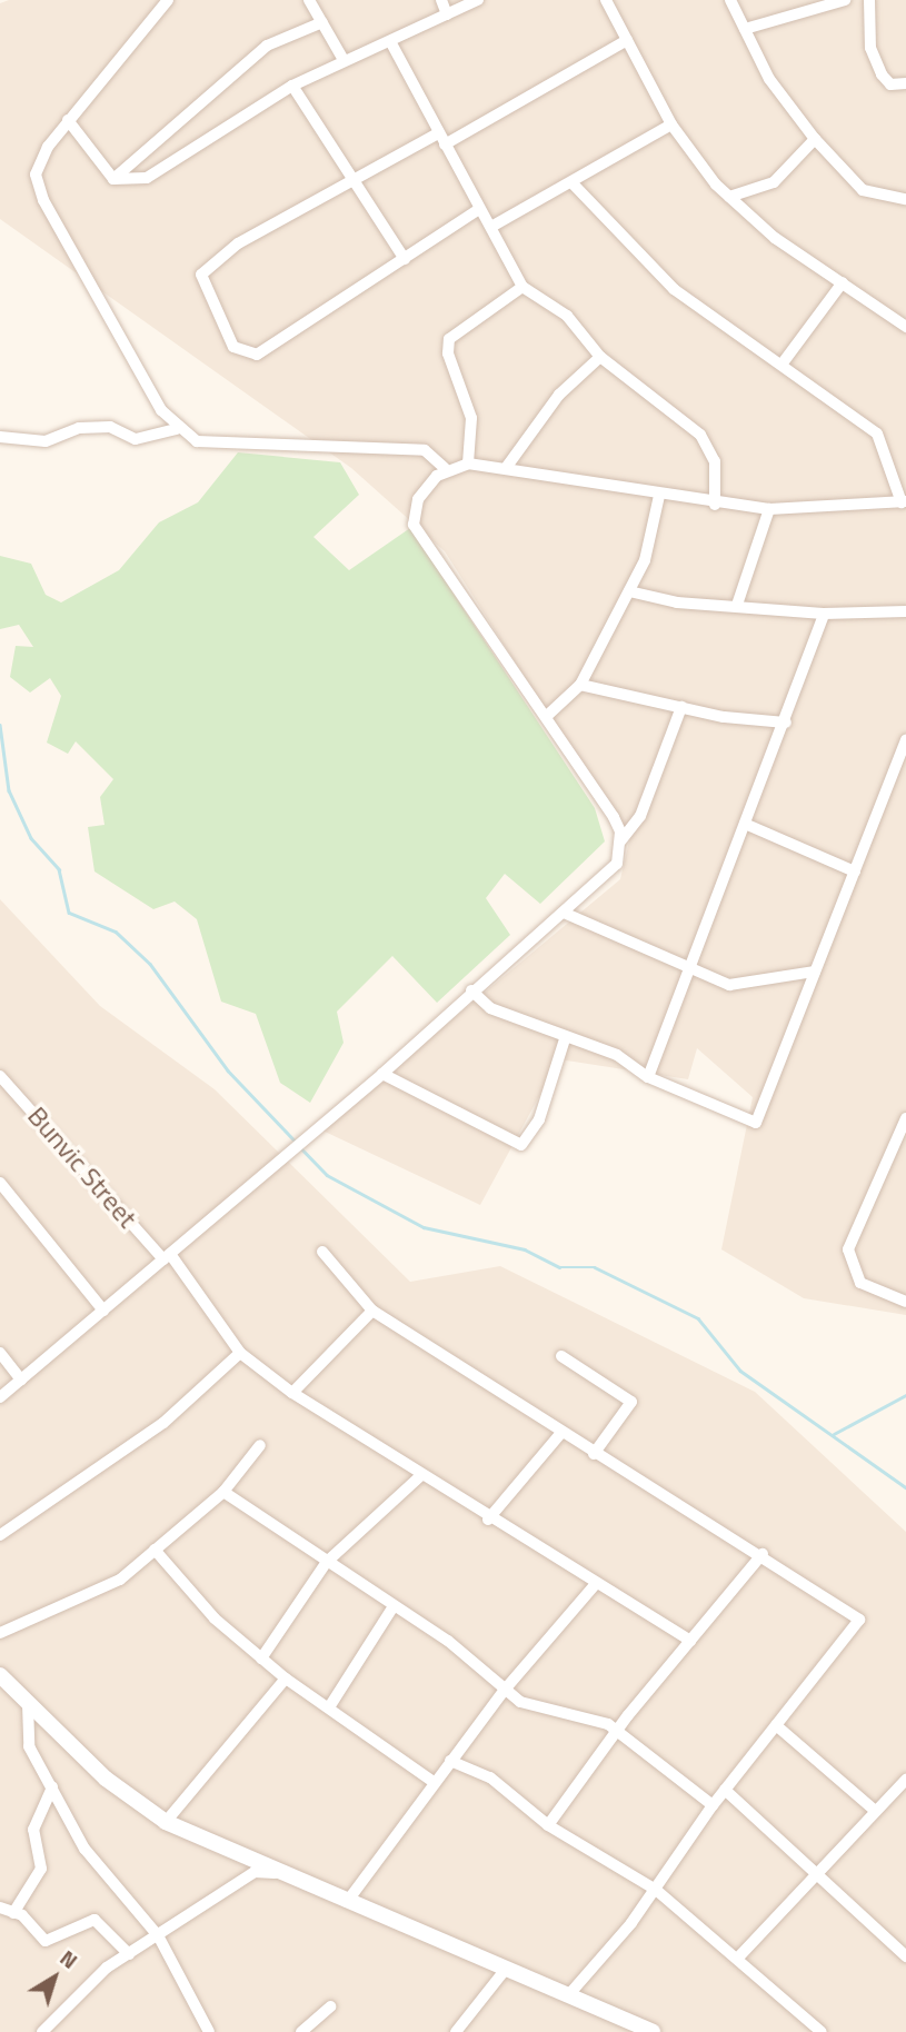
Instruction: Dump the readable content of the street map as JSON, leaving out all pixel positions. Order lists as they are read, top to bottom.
{
  "streets": {
    "street": ["Bunvic Street"]
  },
  "north": "top right"
}
